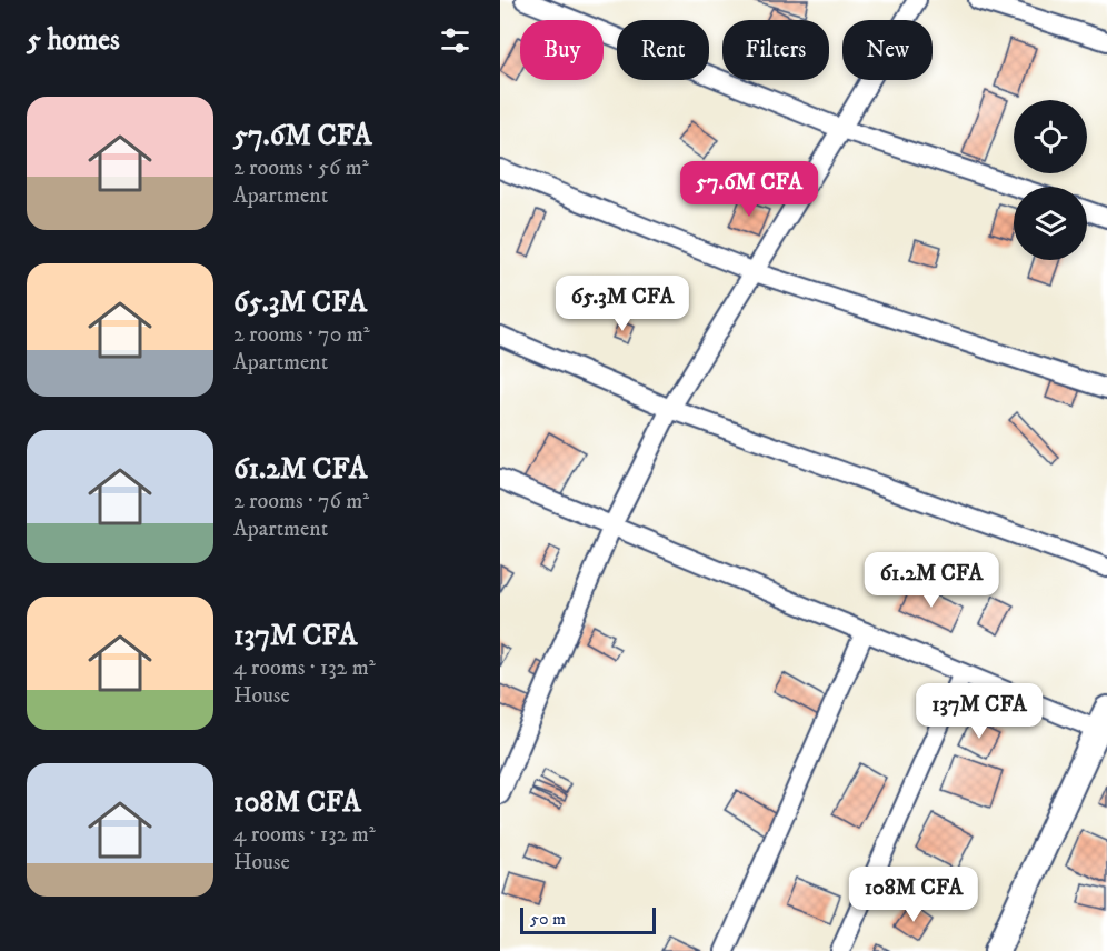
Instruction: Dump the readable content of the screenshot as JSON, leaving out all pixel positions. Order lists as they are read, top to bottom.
{
  "scale_bar": "50 m",
  "page": {
    "heading": "5 homes",
    "chip": [
      "Buy",
      "Rent",
      "Filters",
      "New"
    ],
    "list": [
      {
        "name": "57.6M CFA",
        "note": "2 rooms · 56 m² · Apartment"
      },
      {
        "name": "65.3M CFA",
        "note": "2 rooms · 70 m² · Apartment"
      },
      {
        "name": "61.2M CFA",
        "note": "2 rooms · 76 m² · Apartment"
      },
      {
        "name": "137M CFA",
        "note": "4 rooms · 132 m² · House"
      },
      {
        "name": "108M CFA",
        "note": "4 rooms · 132 m² · House"
      }
    ],
    "price": [
      "57.6M CFA",
      "65.3M CFA",
      "61.2M CFA",
      "137M CFA",
      "108M CFA"
    ],
    "scale": "50 m"
  }
}
